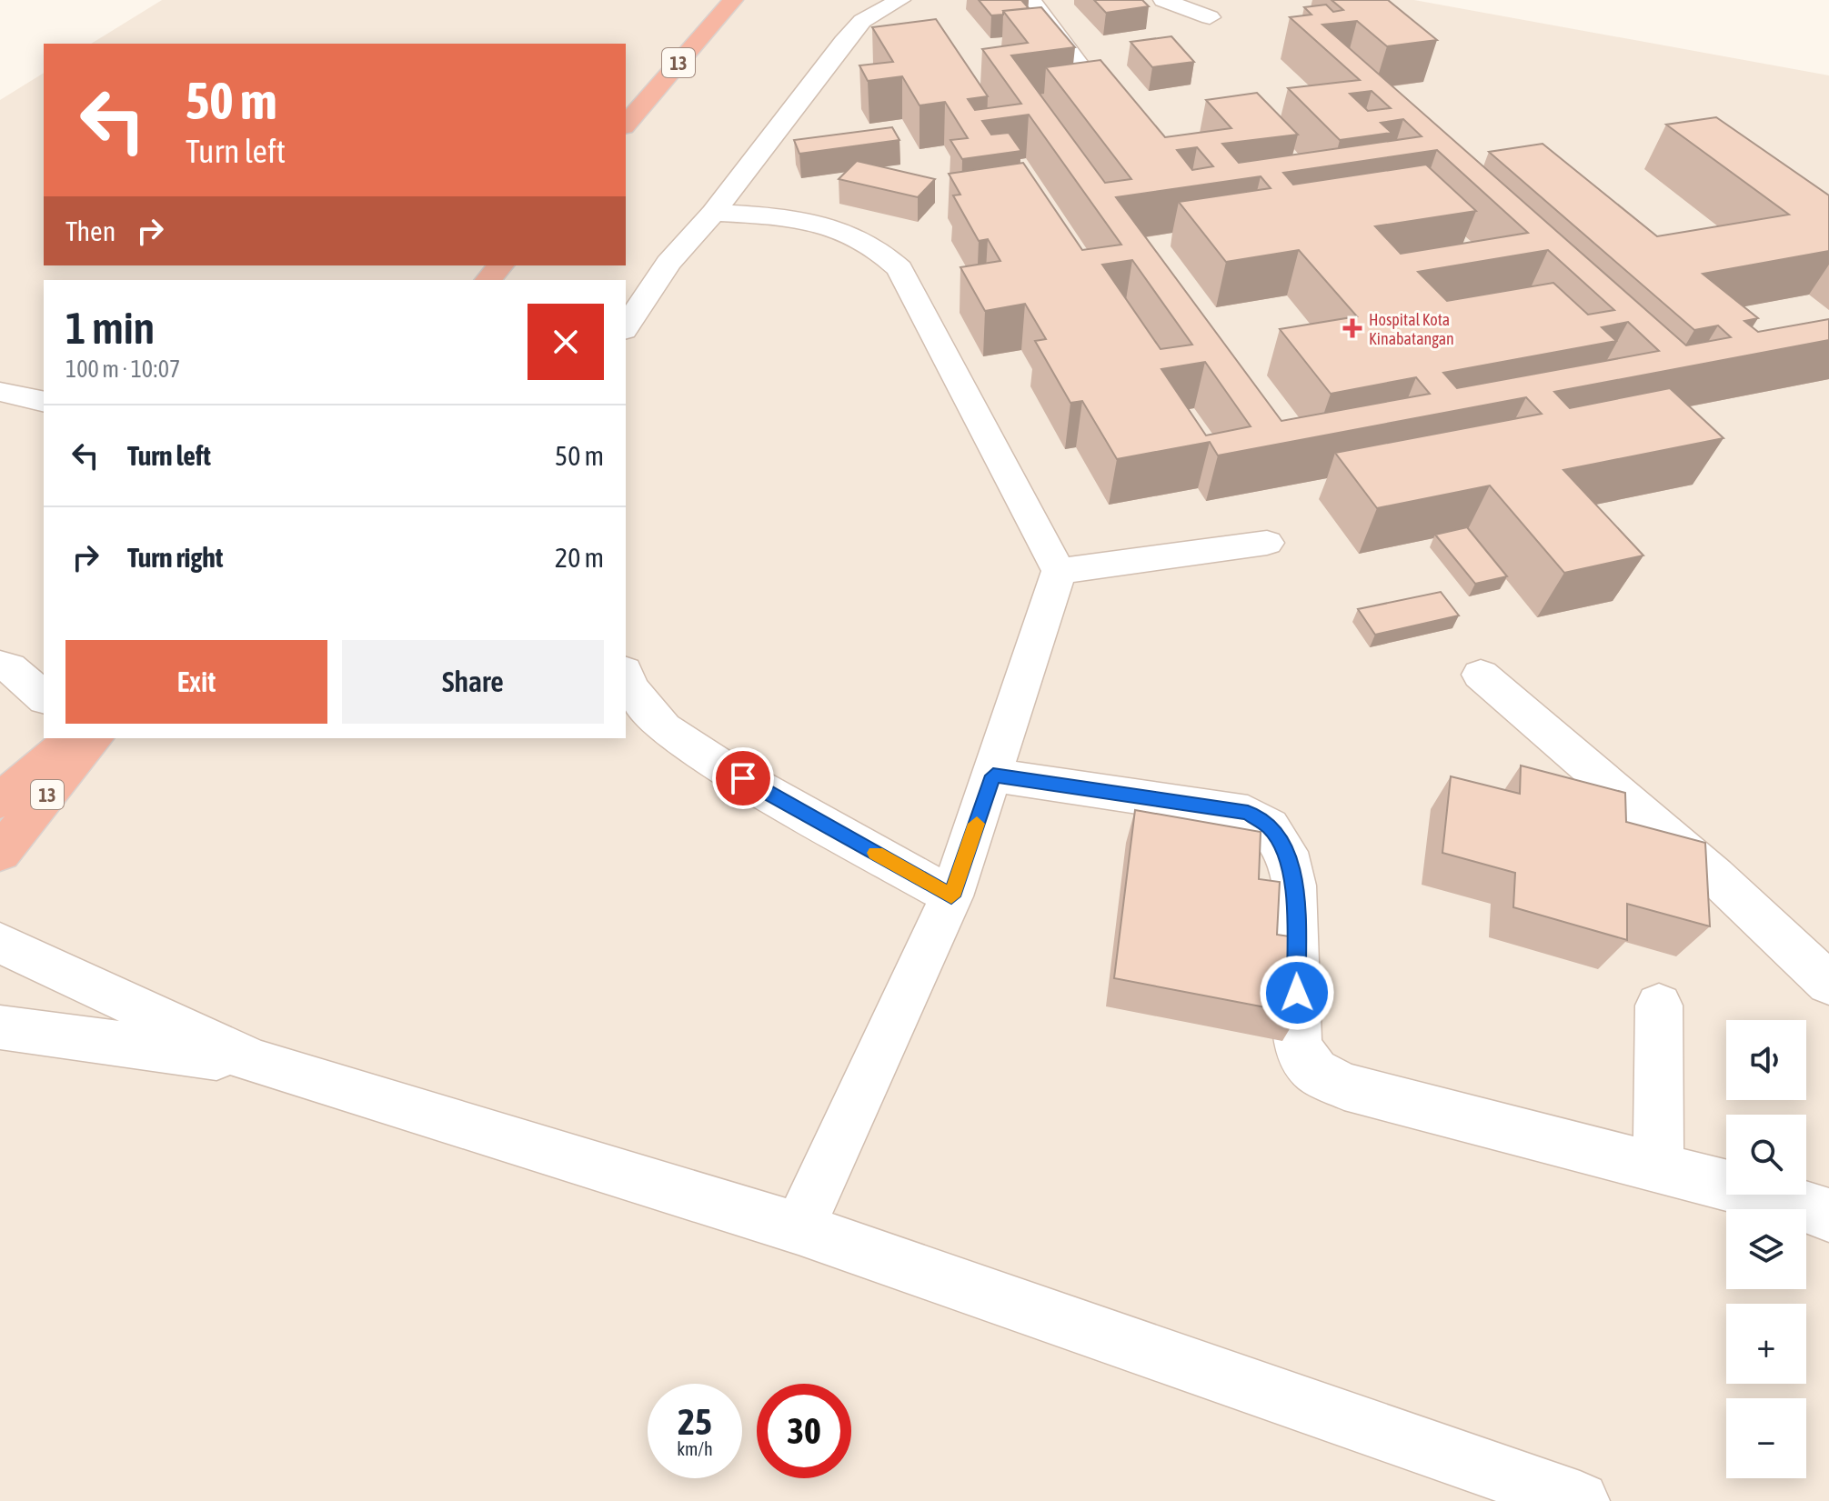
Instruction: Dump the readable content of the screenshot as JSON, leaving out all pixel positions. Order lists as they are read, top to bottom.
{
  "streets": {
    "highway": ["13"]
  },
  "places": {
    "health": ["Hospital Kota Kinabatangan"]
  },
  "page": {
    "turn": ["50 m", "Turn left"],
    "then": "Then",
    "heading": ["1 min", "100 m · 10:07"],
    "list": [
      {
        "name": "Turn left",
        "value": "50 m"
      },
      {
        "name": "Turn right",
        "value": "20 m"
      }
    ],
    "buttons": ["Exit", "Share"],
    "map_buttons": ["+", "−"],
    "speed": "25 km/h",
    "limit": "30"
  }
}
